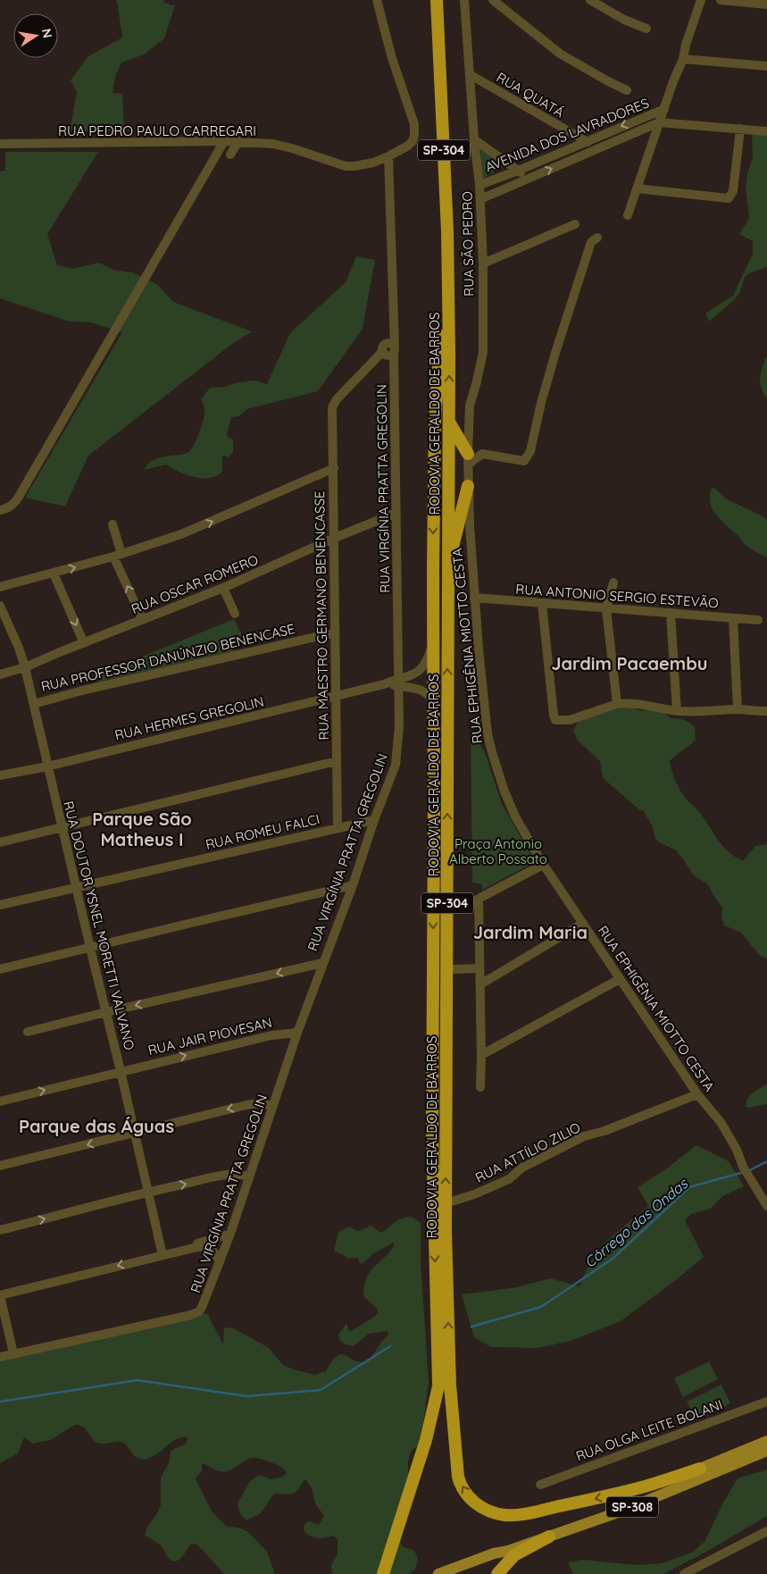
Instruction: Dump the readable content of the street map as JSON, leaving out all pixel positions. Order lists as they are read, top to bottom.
{
  "streets": {
    "highway": ["SP-304", "RODOVIA GERALDO DE BARROS"],
    "main road": ["SP-308"],
    "street": [
      "RUA QUATÁ",
      "RUA PEDRO PAULO CARREGARI",
      "AVENIDA DOS LAVRADORES",
      "RUA SÃO PEDRO",
      "RUA VIRGÍNIA PRATTA GREGOLIN",
      "RUA OSCAR ROMERO",
      "RUA ANTONIO SERGIO ESTEVÃO",
      "RUA MAESTRO GERMANO BENENCASSE",
      "RUA EPHIGÊNIA MIOTTO CESTA",
      "RUA PROFESSOR DANÚNZIO BENENCASE",
      "RUA HERMES GREGOLIN",
      "RUA ROMEU FALCI",
      "RUA DOUTOR YSNEL MORETTI VALVANO",
      "RUA JAIR PIOVESAN",
      "RUA ATTÍLIO ZILIO",
      "RUA OLGA LEITE BOLANI"
    ]
  },
  "crossings": [
    ["RUA QUATÁ", "AVENIDA DOS LAVRADORES"],
    ["RUA QUATÁ", "RUA SÃO PEDRO"],
    ["RUA PEDRO PAULO CARREGARI", "RUA VIRGÍNIA PRATTA GREGOLIN"],
    ["AVENIDA DOS LAVRADORES", "RUA SÃO PEDRO"],
    ["RUA SÃO PEDRO", "RUA EPHIGÊNIA MIOTTO CESTA"],
    ["RODOVIA GERALDO DE BARROS", "RUA ATTÍLIO ZILIO"],
    ["RUA VIRGÍNIA PRATTA GREGOLIN", "RUA OSCAR ROMERO"],
    ["RUA VIRGÍNIA PRATTA GREGOLIN", "RUA MAESTRO GERMANO BENENCASSE"],
    ["RUA VIRGÍNIA PRATTA GREGOLIN", "RUA HERMES GREGOLIN"],
    ["RUA VIRGÍNIA PRATTA GREGOLIN", "RUA ROMEU FALCI"],
    ["RUA VIRGÍNIA PRATTA GREGOLIN", "RUA JAIR PIOVESAN"],
    ["RUA OSCAR ROMERO", "RUA MAESTRO GERMANO BENENCASSE"],
    ["RUA OSCAR ROMERO", "RUA DOUTOR YSNEL MORETTI VALVANO"],
    ["RUA ANTONIO SERGIO ESTEVÃO", "RUA EPHIGÊNIA MIOTTO CESTA"],
    ["RUA MAESTRO GERMANO BENENCASSE", "RUA PROFESSOR DANÚNZIO BENENCASE"],
    ["RUA MAESTRO GERMANO BENENCASSE", "RUA HERMES GREGOLIN"],
    ["RUA MAESTRO GERMANO BENENCASSE", "RUA ROMEU FALCI"],
    ["RUA EPHIGÊNIA MIOTTO CESTA", "RUA ATTÍLIO ZILIO"],
    ["RUA PROFESSOR DANÚNZIO BENENCASE", "RUA DOUTOR YSNEL MORETTI VALVANO"],
    ["RUA HERMES GREGOLIN", "RUA DOUTOR YSNEL MORETTI VALVANO"],
    ["RUA ROMEU FALCI", "RUA DOUTOR YSNEL MORETTI VALVANO"],
    ["RUA DOUTOR YSNEL MORETTI VALVANO", "RUA JAIR PIOVESAN"]
  ],
  "districts": [
    "Jardim Pacaembu",
    "Parque São Matheus I",
    "Jardim Maria",
    "Parque das Águas"
  ],
  "water": ["Córrego das Ondas"],
  "parks": ["Praça Antonio Alberto Possato"],
  "north": "right"
}
